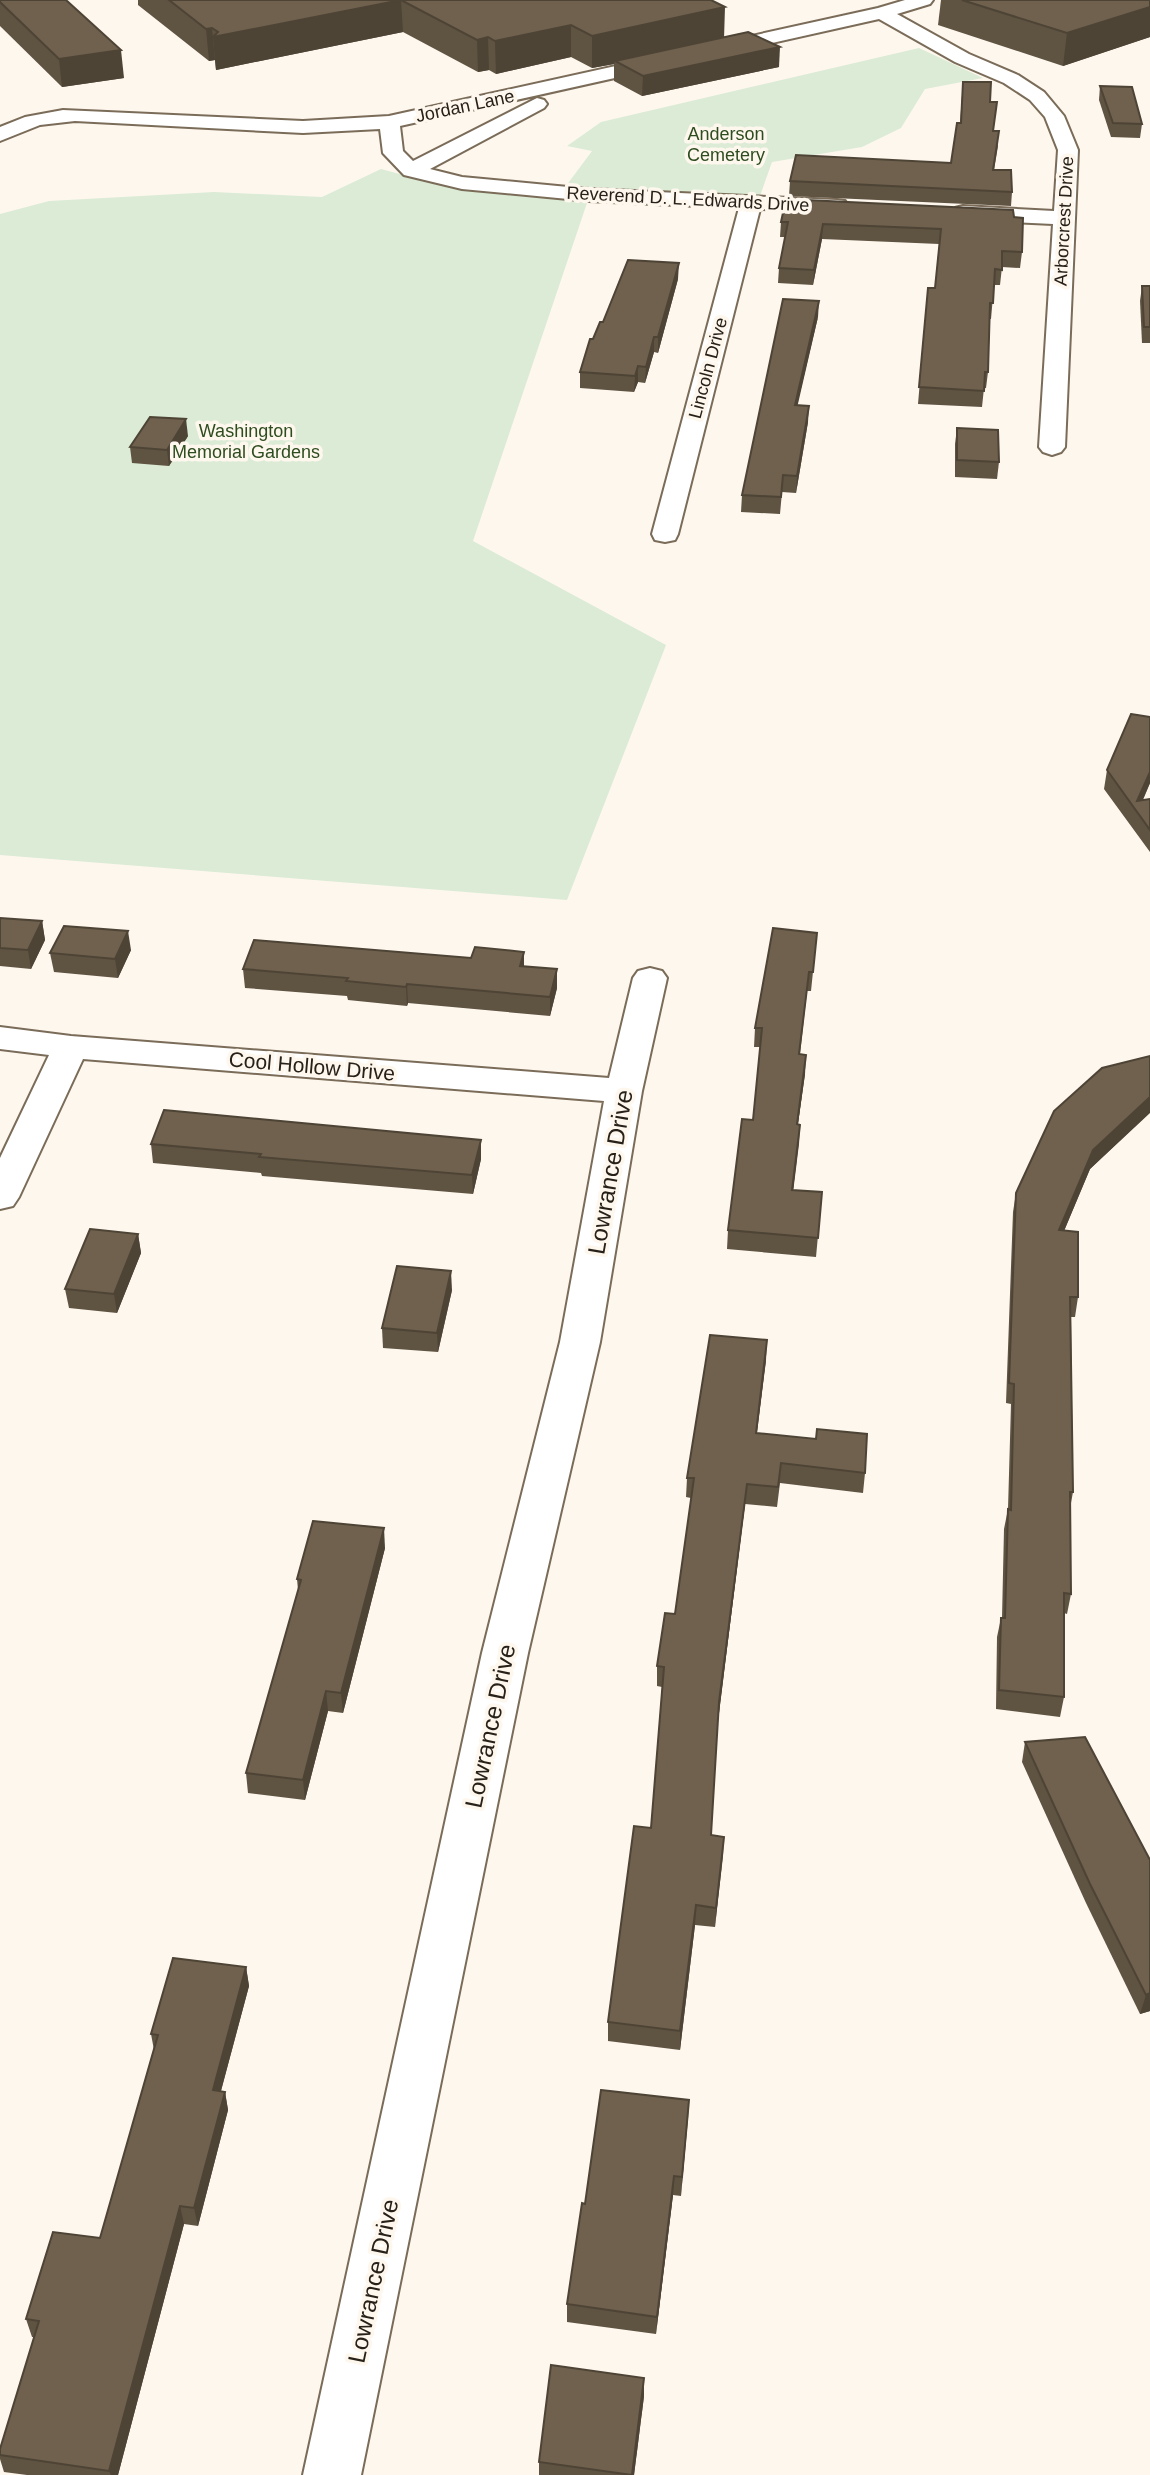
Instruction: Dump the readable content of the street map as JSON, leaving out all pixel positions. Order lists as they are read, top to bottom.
{
  "streets": {
    "street": [
      "Jordan Lane",
      "Reverend D. L. Edwards Drive",
      "Arborcrest Drive",
      "Lincoln Drive",
      "Cool Hollow Drive",
      "Lowrance Drive"
    ]
  },
  "crossings": [
    ["Jordan Lane", "Arborcrest Drive"],
    ["Reverend D. L. Edwards Drive", "Lincoln Drive"],
    ["Cool Hollow Drive", "Lowrance Drive"]
  ],
  "parks": ["Anderson Cemetery", "Washington Memorial Gardens"]
}
